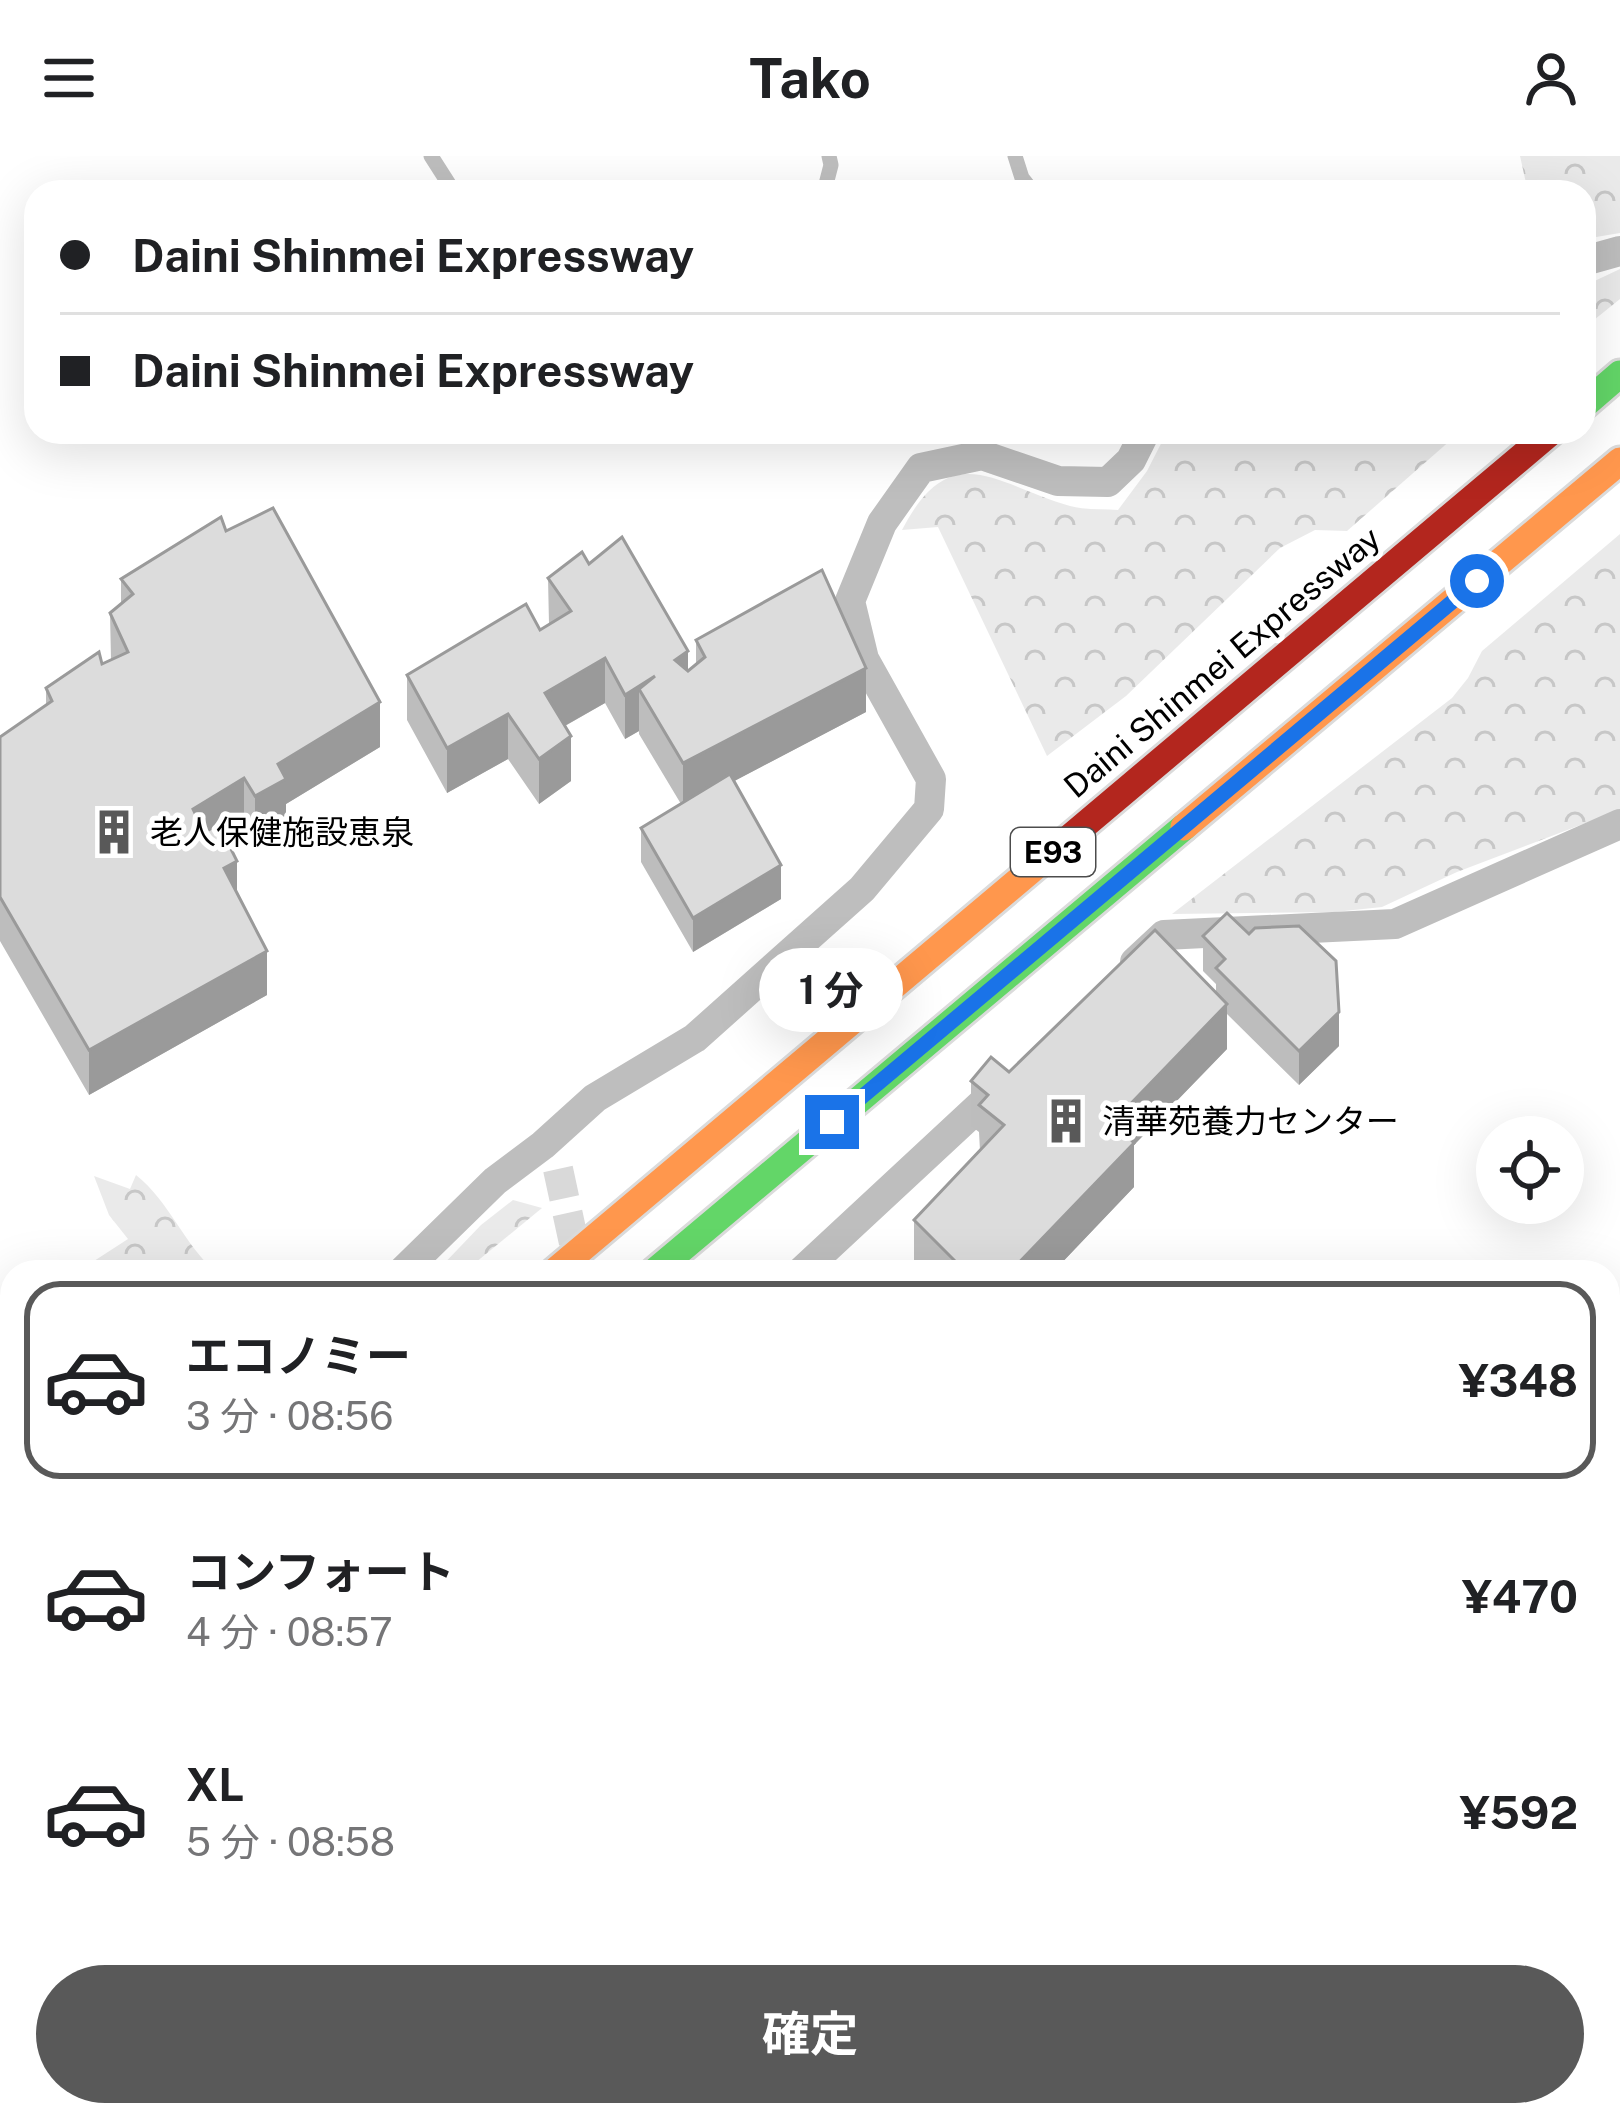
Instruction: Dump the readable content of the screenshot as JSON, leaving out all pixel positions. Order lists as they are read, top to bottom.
{
  "streets": {
    "highway": ["Daini Shinmei Expressway", "E93"]
  },
  "places": {
    "building": ["老人保健施設恵泉", "清華苑養力センター"]
  },
  "page": {
    "header": "Tako",
    "banner": ["Daini Shinmei Expressway", "Daini Shinmei Expressway"],
    "bubble": "1 分",
    "list": [
      {
        "name": "エコノミー",
        "note": "3 分 · 08:56",
        "value": "¥348"
      },
      {
        "name": "コンフォート",
        "note": "4 分 · 08:57",
        "value": "¥470"
      },
      {
        "name": "XL",
        "note": "5 分 · 08:58",
        "value": "¥592"
      }
    ],
    "buttons": "確定"
  }
}
